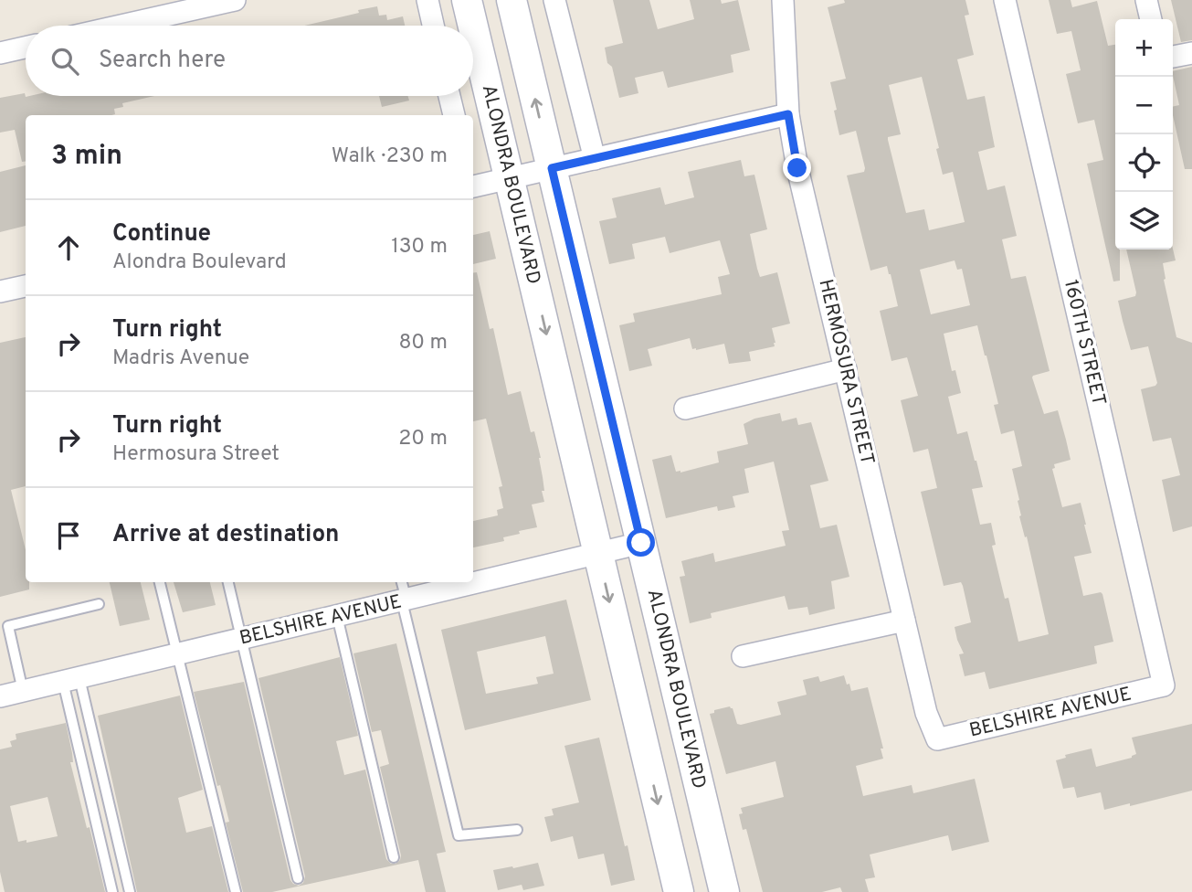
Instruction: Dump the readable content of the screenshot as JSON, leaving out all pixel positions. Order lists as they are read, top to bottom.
{
  "streets": {
    "main road": ["ALONDRA BOULEVARD"],
    "street": ["160TH STREET", "HERMOSURA STREET", "BELSHIRE AVENUE"]
  },
  "crossings": [
    ["ALONDRA BOULEVARD", "BELSHIRE AVENUE"],
    ["160TH STREET", "BELSHIRE AVENUE"],
    ["HERMOSURA STREET", "BELSHIRE AVENUE"]
  ],
  "page": {
    "map_buttons": ["+", "−"],
    "search": "Search here",
    "heading": ["3 min", "Walk · 230 m"],
    "list": [
      ["Continue", "Alondra Boulevard", "130 m"],
      ["Turn right", "Madris Avenue", "80 m"],
      ["Turn right", "Hermosura Street", "20 m"],
      "Arrive at destination"
    ]
  }
}
